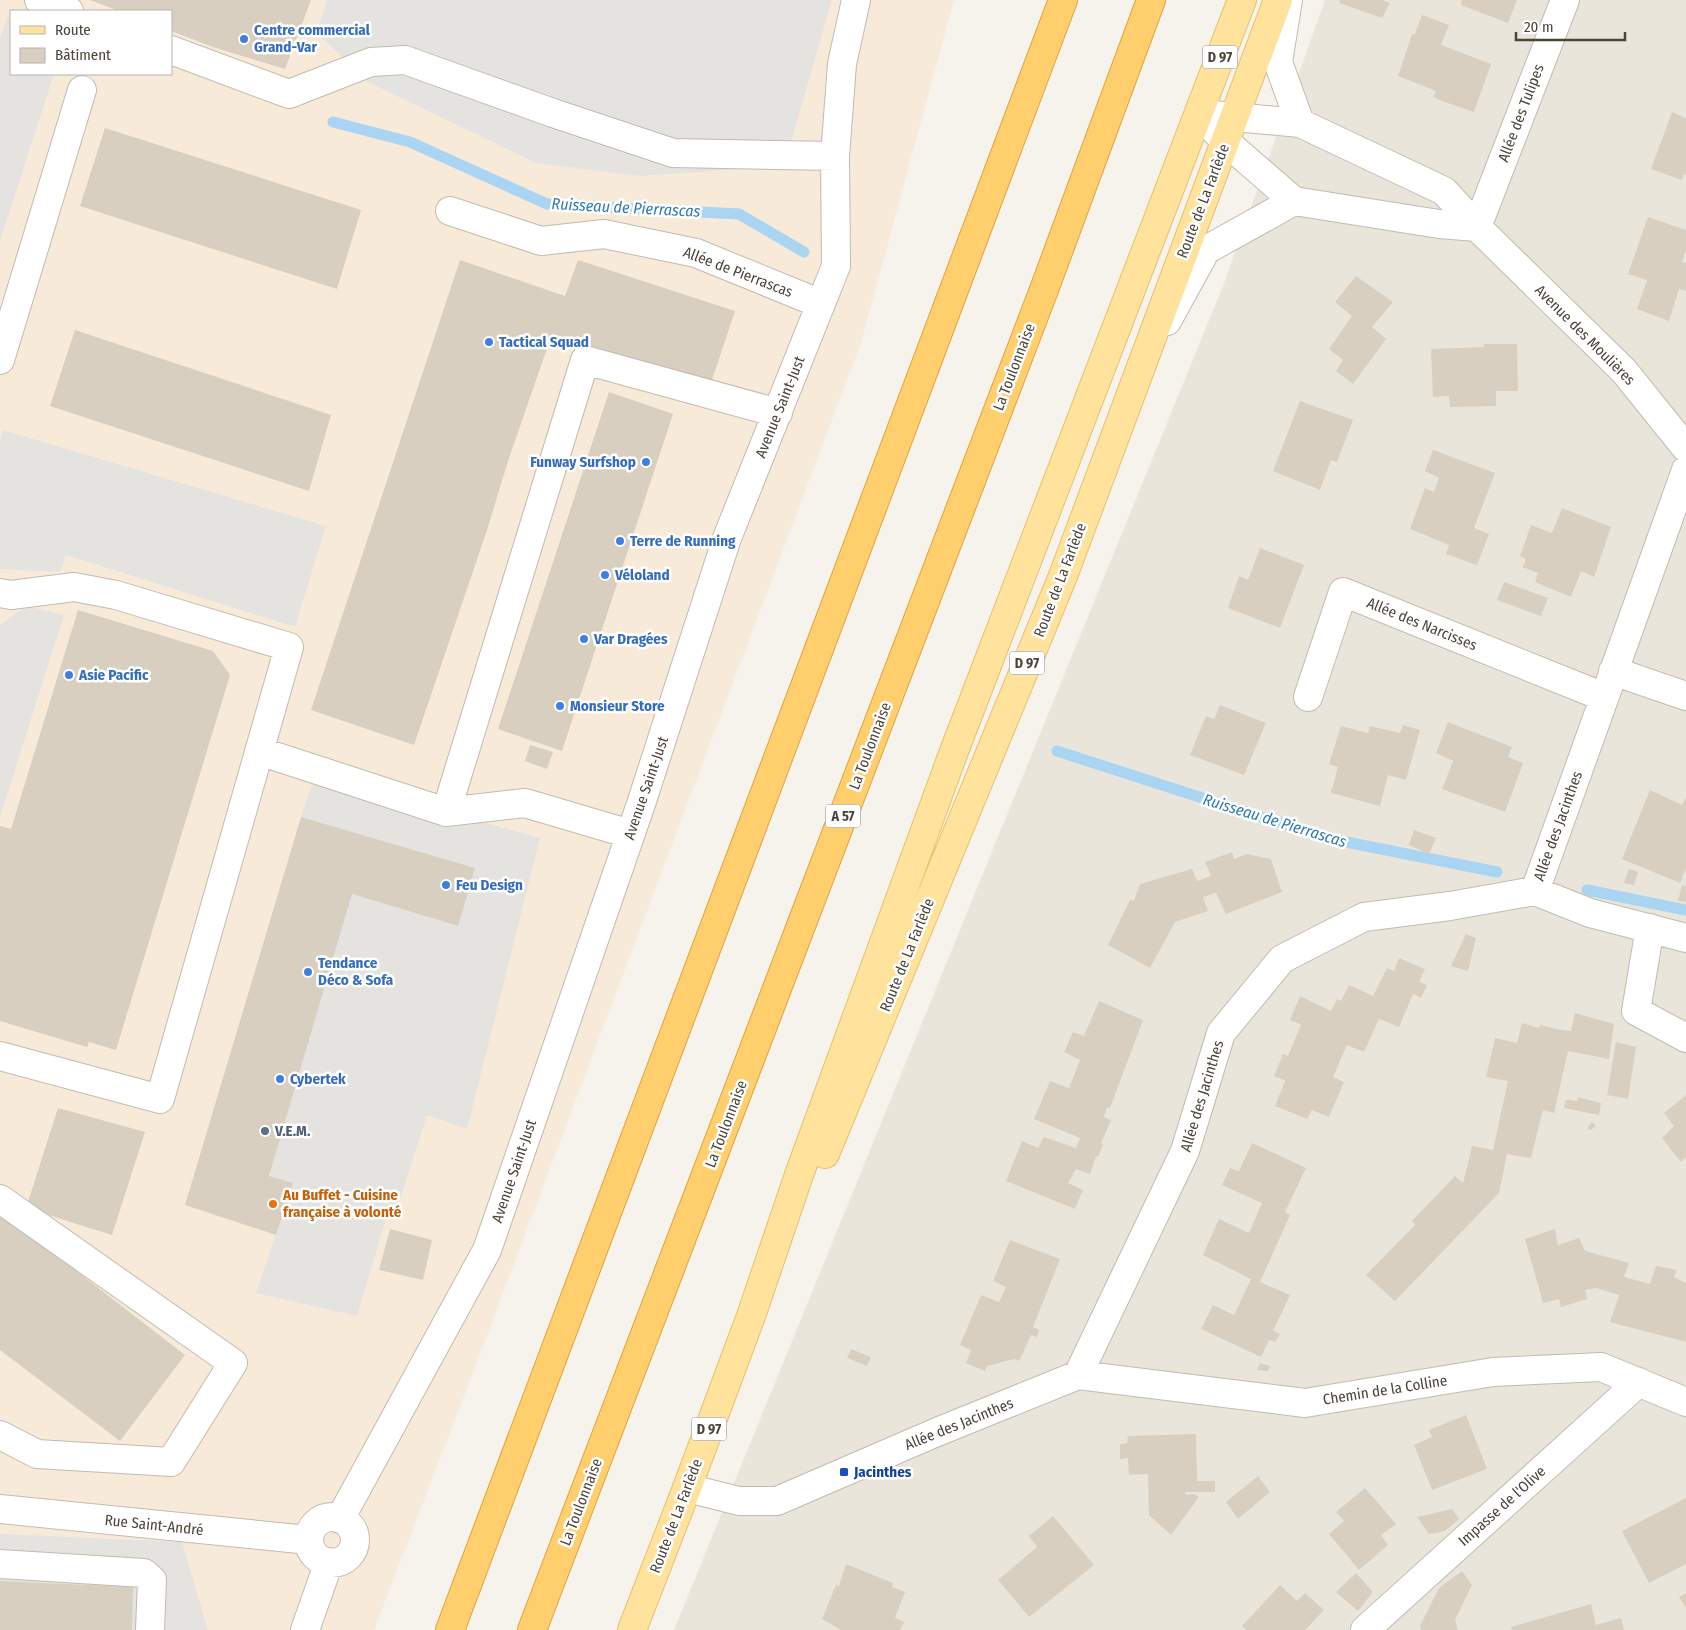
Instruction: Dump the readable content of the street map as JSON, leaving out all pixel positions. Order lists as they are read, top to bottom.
{
  "streets": {
    "highway": ["La Toulonnaise", "A 57"],
    "main road": ["D 97", "Route de La Farlède"],
    "street": [
      "Allée des Tulipes",
      "Allée de Pierrascas",
      "Avenue des Moulières",
      "Avenue Saint-Just",
      "Allée des Narcisses",
      "Allée des Jacinthes",
      "Chemin de la Colline",
      "Impasse de l'Olive",
      "Rue Saint-André"
    ]
  },
  "crossings": [
    ["Allée des Tulipes", "Avenue des Moulières"],
    ["Route de La Farlède", "Avenue des Moulières"],
    ["Route de La Farlède", "Allée des Jacinthes"],
    ["Allée de Pierrascas", "Avenue Saint-Just"],
    ["Avenue Saint-Just", "Rue Saint-André"],
    ["Allée des Narcisses", "Allée des Jacinthes"],
    ["Allée des Jacinthes", "Chemin de la Colline"],
    ["Chemin de la Colline", "Impasse de l'Olive"]
  ],
  "water": ["Ruisseau de Pierrascas"],
  "places": {
    "other": [
      "Centre commercial Grand-Var",
      "Tactical Squad",
      "Funway Surfshop",
      "Terre de Running",
      "Véloland",
      "Var Dragées",
      "Asie Pacific",
      "Monsieur Store",
      "Feu Design",
      "Tendance Déco & Sofa",
      "Cybertek",
      "V.E.M.",
      "Au Buffet - Cuisine française à volonté"
    ],
    "transit": ["Jacinthes"]
  },
  "legend": ["Route", "Bâtiment"],
  "scale_bar": "20 m"
}
